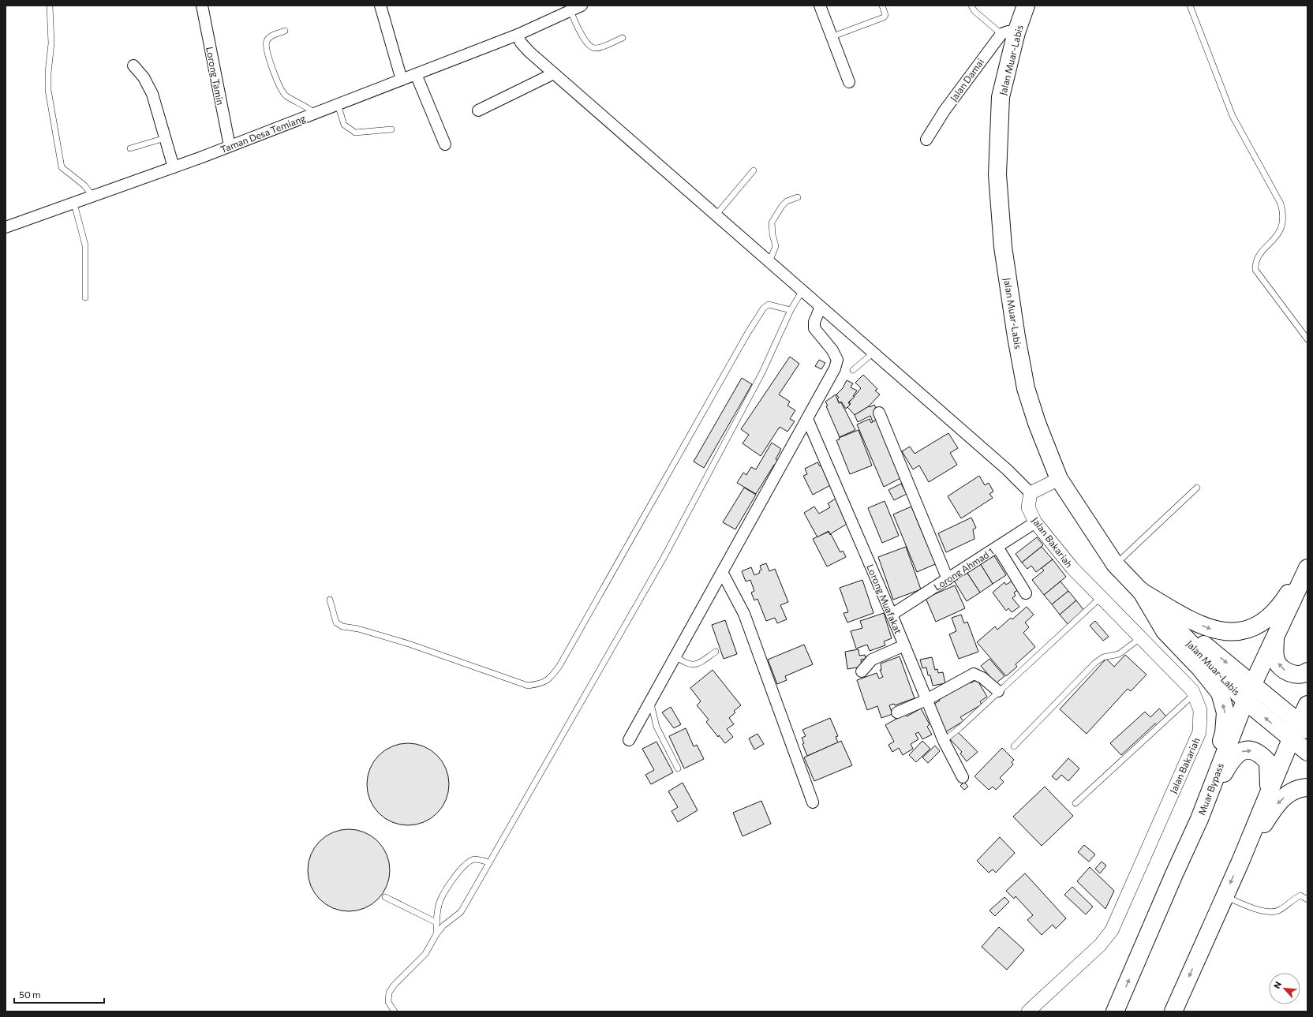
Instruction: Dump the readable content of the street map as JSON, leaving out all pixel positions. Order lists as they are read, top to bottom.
{
  "streets": {
    "main road": ["Jalan Muar-Labis", "Muar Bypass"],
    "street": [
      "Lorong Tamin",
      "Jalan Damai",
      "Taman Desa Temiang",
      "Jalan Bakariah",
      "Lorong Ahmad 1",
      "Lorong Muafakat"
    ]
  },
  "crossings": [
    ["Jalan Muar-Labis", "Jalan Damai"],
    ["Jalan Muar-Labis", "Muar Bypass"],
    ["Lorong Tamin", "Taman Desa Temiang"],
    ["Jalan Bakariah", "Lorong Ahmad 1"],
    ["Lorong Ahmad 1", "Lorong Muafakat"]
  ],
  "scale_bar": "50 m",
  "north": "top left"
}
